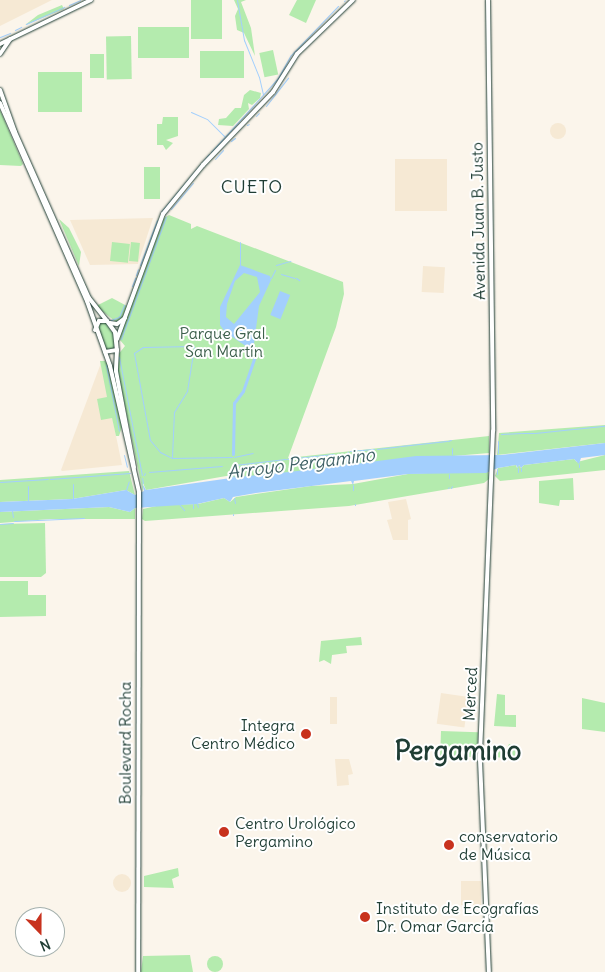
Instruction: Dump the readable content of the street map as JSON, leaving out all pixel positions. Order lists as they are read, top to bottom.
{
  "streets": {
    "main road": ["Avenida Juan B. Justo", "Merced", "Boulevard Rocha"]
  },
  "crossings": [
    ["Avenida Juan B. Justo", "Merced"]
  ],
  "districts": ["CUETO", "Pergamino"],
  "water": ["Arroyo Pergamino"],
  "parks": ["Parque Gral. San Martín"],
  "places": [
    "Integra Centro Médico",
    "Centro Urológico Pergamino",
    "conservatorio de Música",
    "Instituto de Ecografías Dr. Omar García"
  ],
  "north": "bottom"
}
